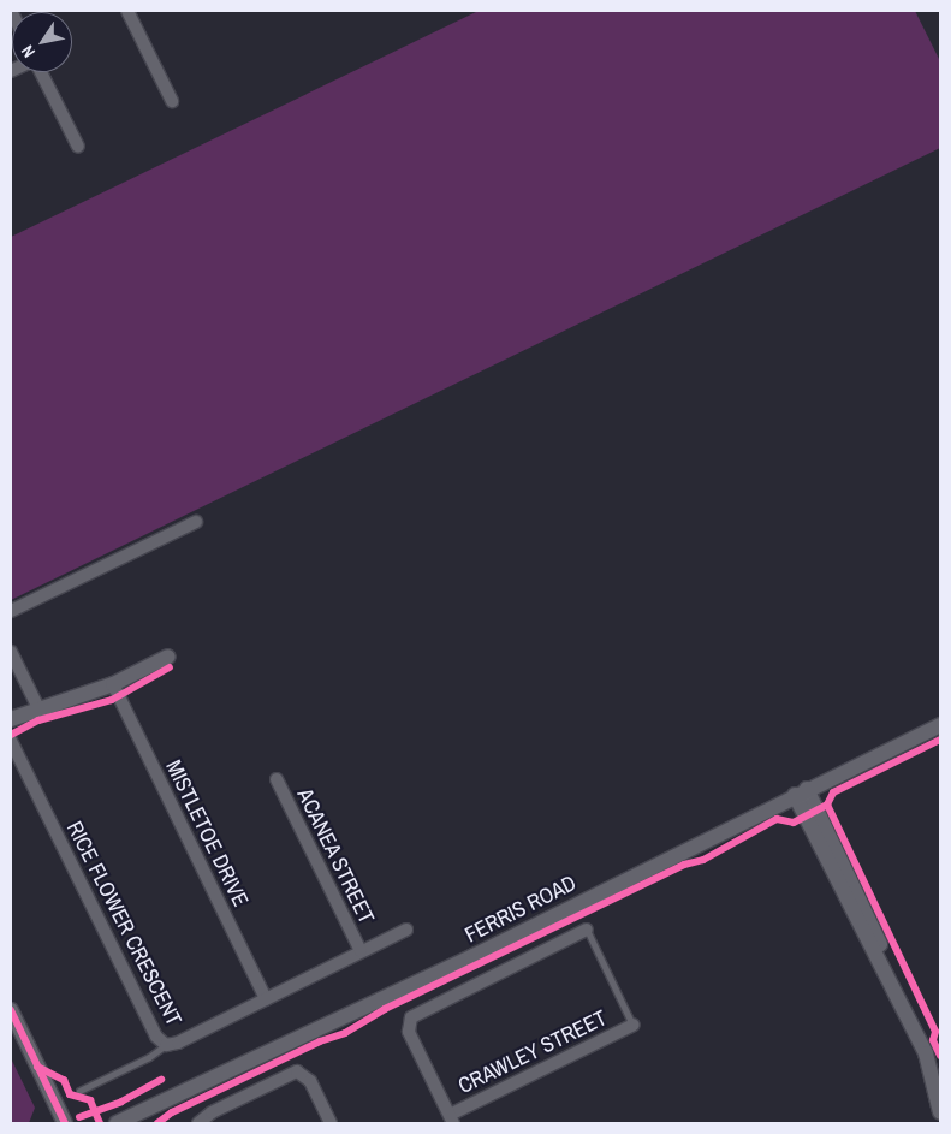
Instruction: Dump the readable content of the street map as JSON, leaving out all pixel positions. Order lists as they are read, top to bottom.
{
  "streets": {
    "street": [
      "MISTLETOE DRIVE",
      "ACANEA STREET",
      "FERRIS ROAD",
      "RICE FLOWER CRESCENT",
      "CRAWLEY STREET"
    ]
  },
  "crossings": [
    ["MISTLETOE DRIVE", "RICE FLOWER CRESCENT"],
    ["ACANEA STREET", "RICE FLOWER CRESCENT"]
  ],
  "north": "bottom left"
}
